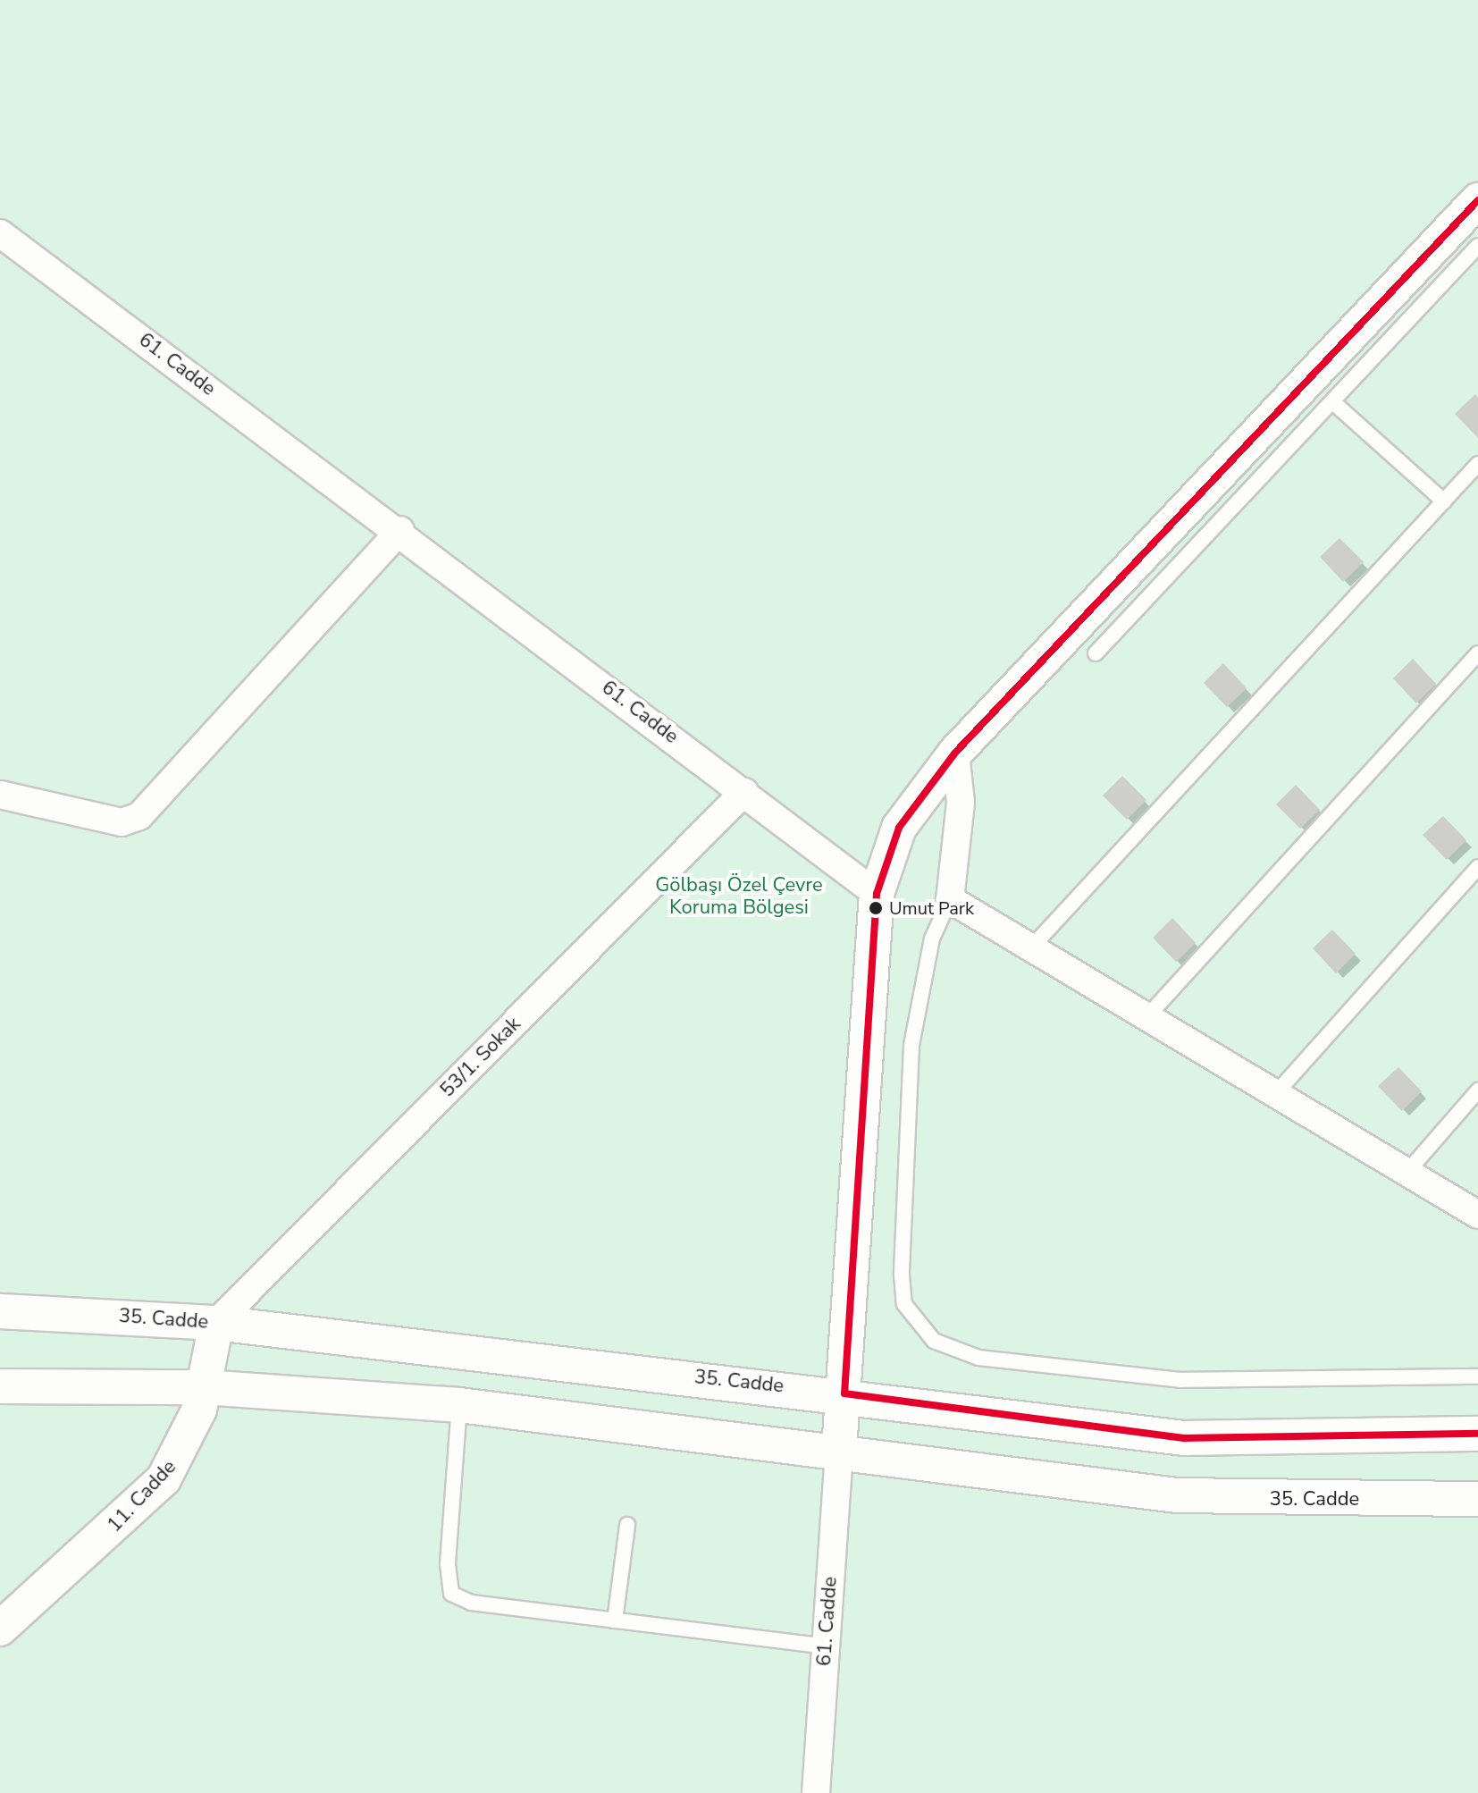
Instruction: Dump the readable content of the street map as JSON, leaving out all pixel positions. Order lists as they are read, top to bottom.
{
  "streets": {
    "street": [
      "61. Cadde",
      "53/1. Sokak",
      "35. Cadde",
      "11. Cadde"
    ]
  },
  "crossings": [
    ["61. Cadde", "53/1. Sokak"],
    ["61. Cadde", "35. Cadde"],
    ["53/1. Sokak", "35. Cadde"],
    ["53/1. Sokak", "11. Cadde"],
    ["35. Cadde", "11. Cadde"]
  ],
  "parks": ["Gölbaşı Özel Çevre Koruma Bölgesi"],
  "places": ["Umut Park"]
}
